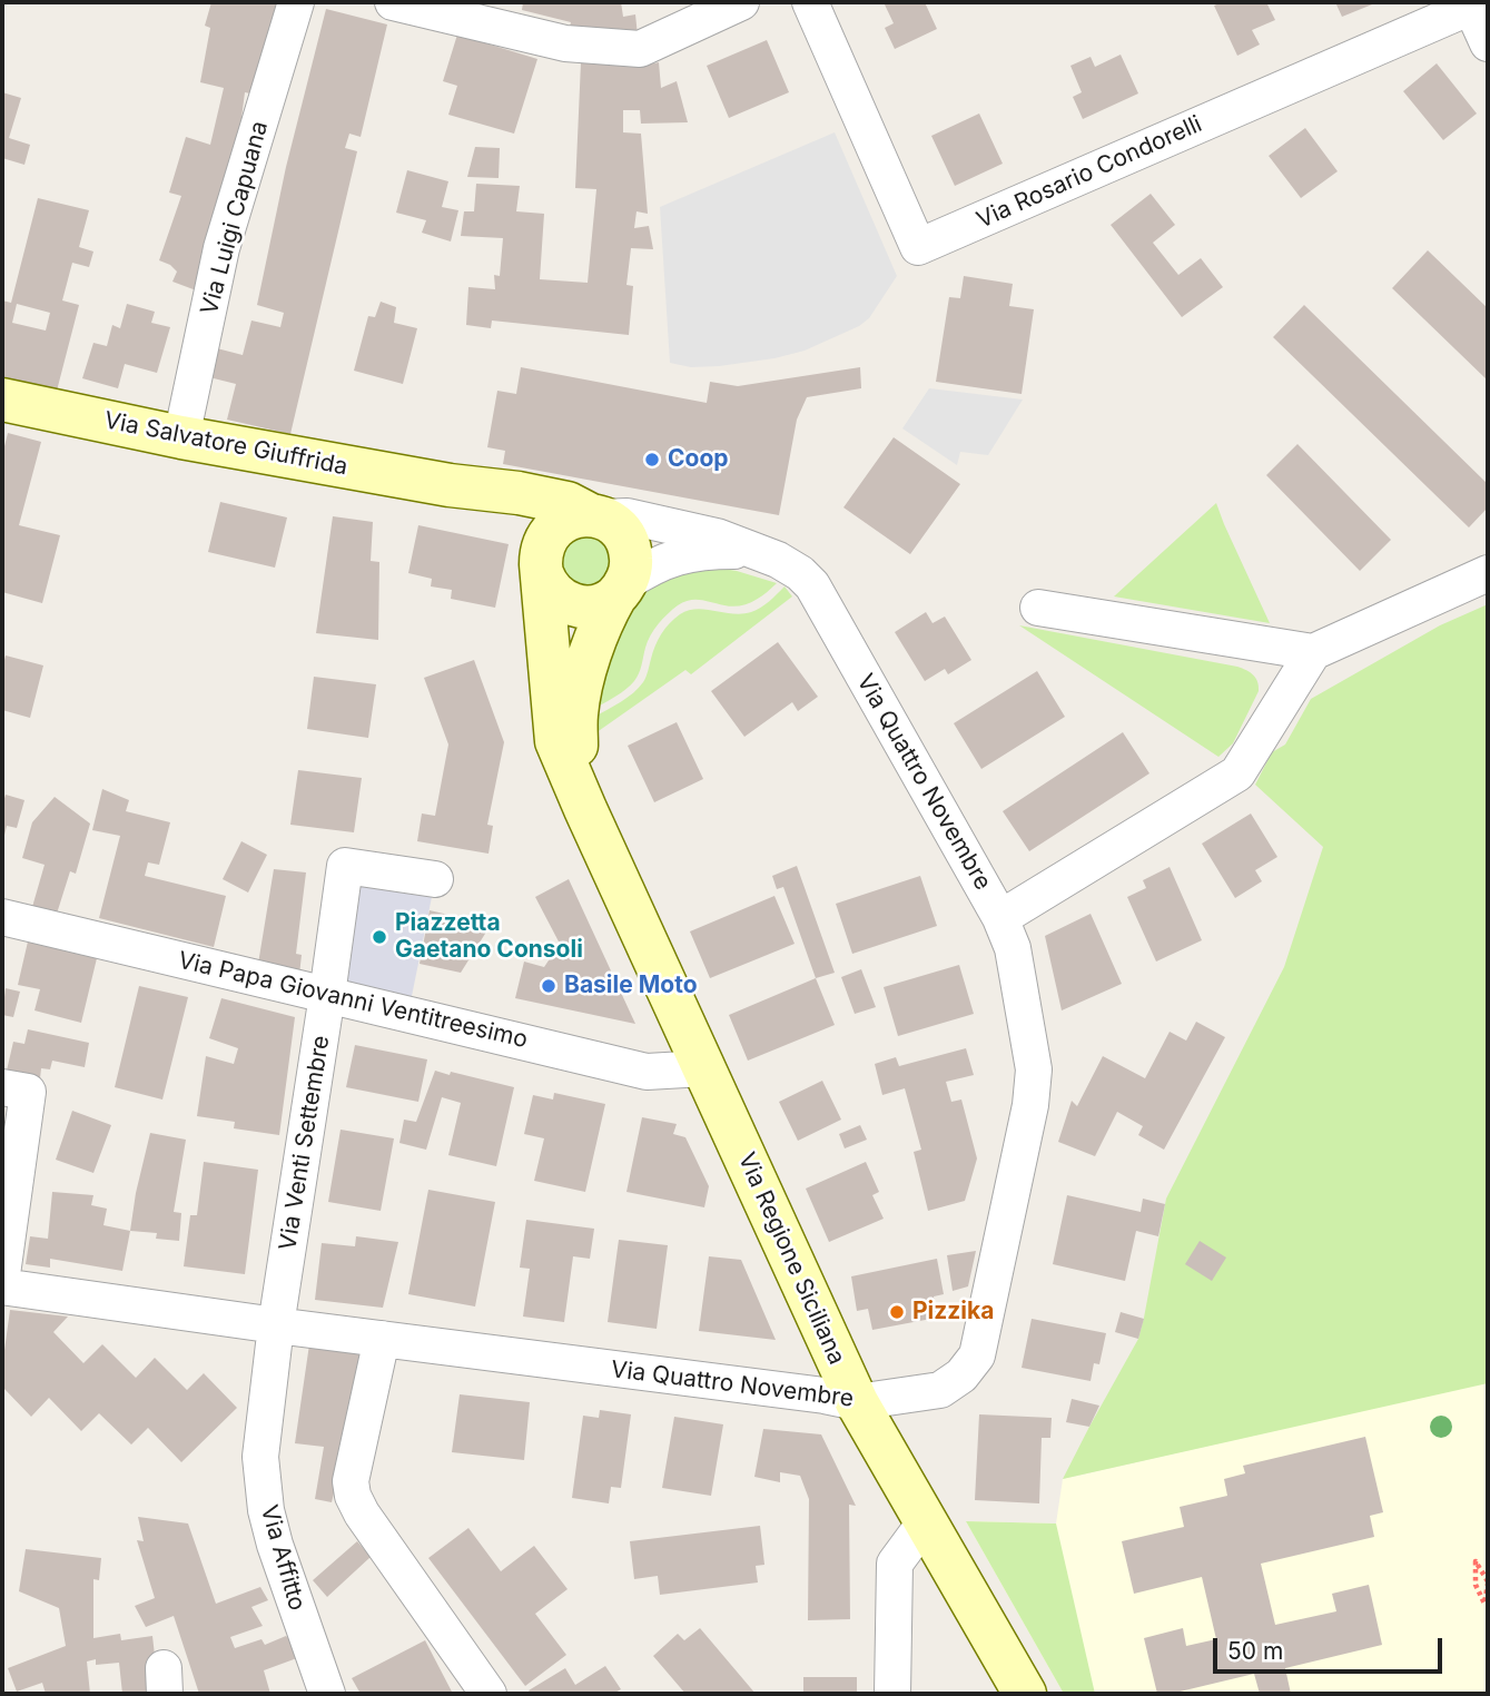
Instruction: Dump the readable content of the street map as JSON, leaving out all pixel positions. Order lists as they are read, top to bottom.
{
  "streets": {
    "main road": ["Via Salvatore Giuffrida", "Via Regione Siciliana"],
    "street": [
      "Via Rosario Condorelli",
      "Via Luigi Capuana",
      "Via Quattro Novembre",
      "Via Papa Giovanni Ventitreesimo",
      "Via Venti Settembre",
      "Via Affitto"
    ]
  },
  "crossings": [
    ["Via Luigi Capuana", "Via Salvatore Giuffrida"],
    ["Via Quattro Novembre", "Via Venti Settembre"],
    ["Via Quattro Novembre", "Via Regione Siciliana"],
    ["Via Quattro Novembre", "Via Affitto"],
    ["Via Papa Giovanni Ventitreesimo", "Via Venti Settembre"],
    ["Via Papa Giovanni Ventitreesimo", "Via Regione Siciliana"],
    ["Via Venti Settembre", "Via Affitto"]
  ],
  "places": [
    "Coop",
    "Piazzetta Gaetano Consoli",
    "Basile Moto",
    "Pizzika"
  ],
  "scale_bar": "50 m"
}
